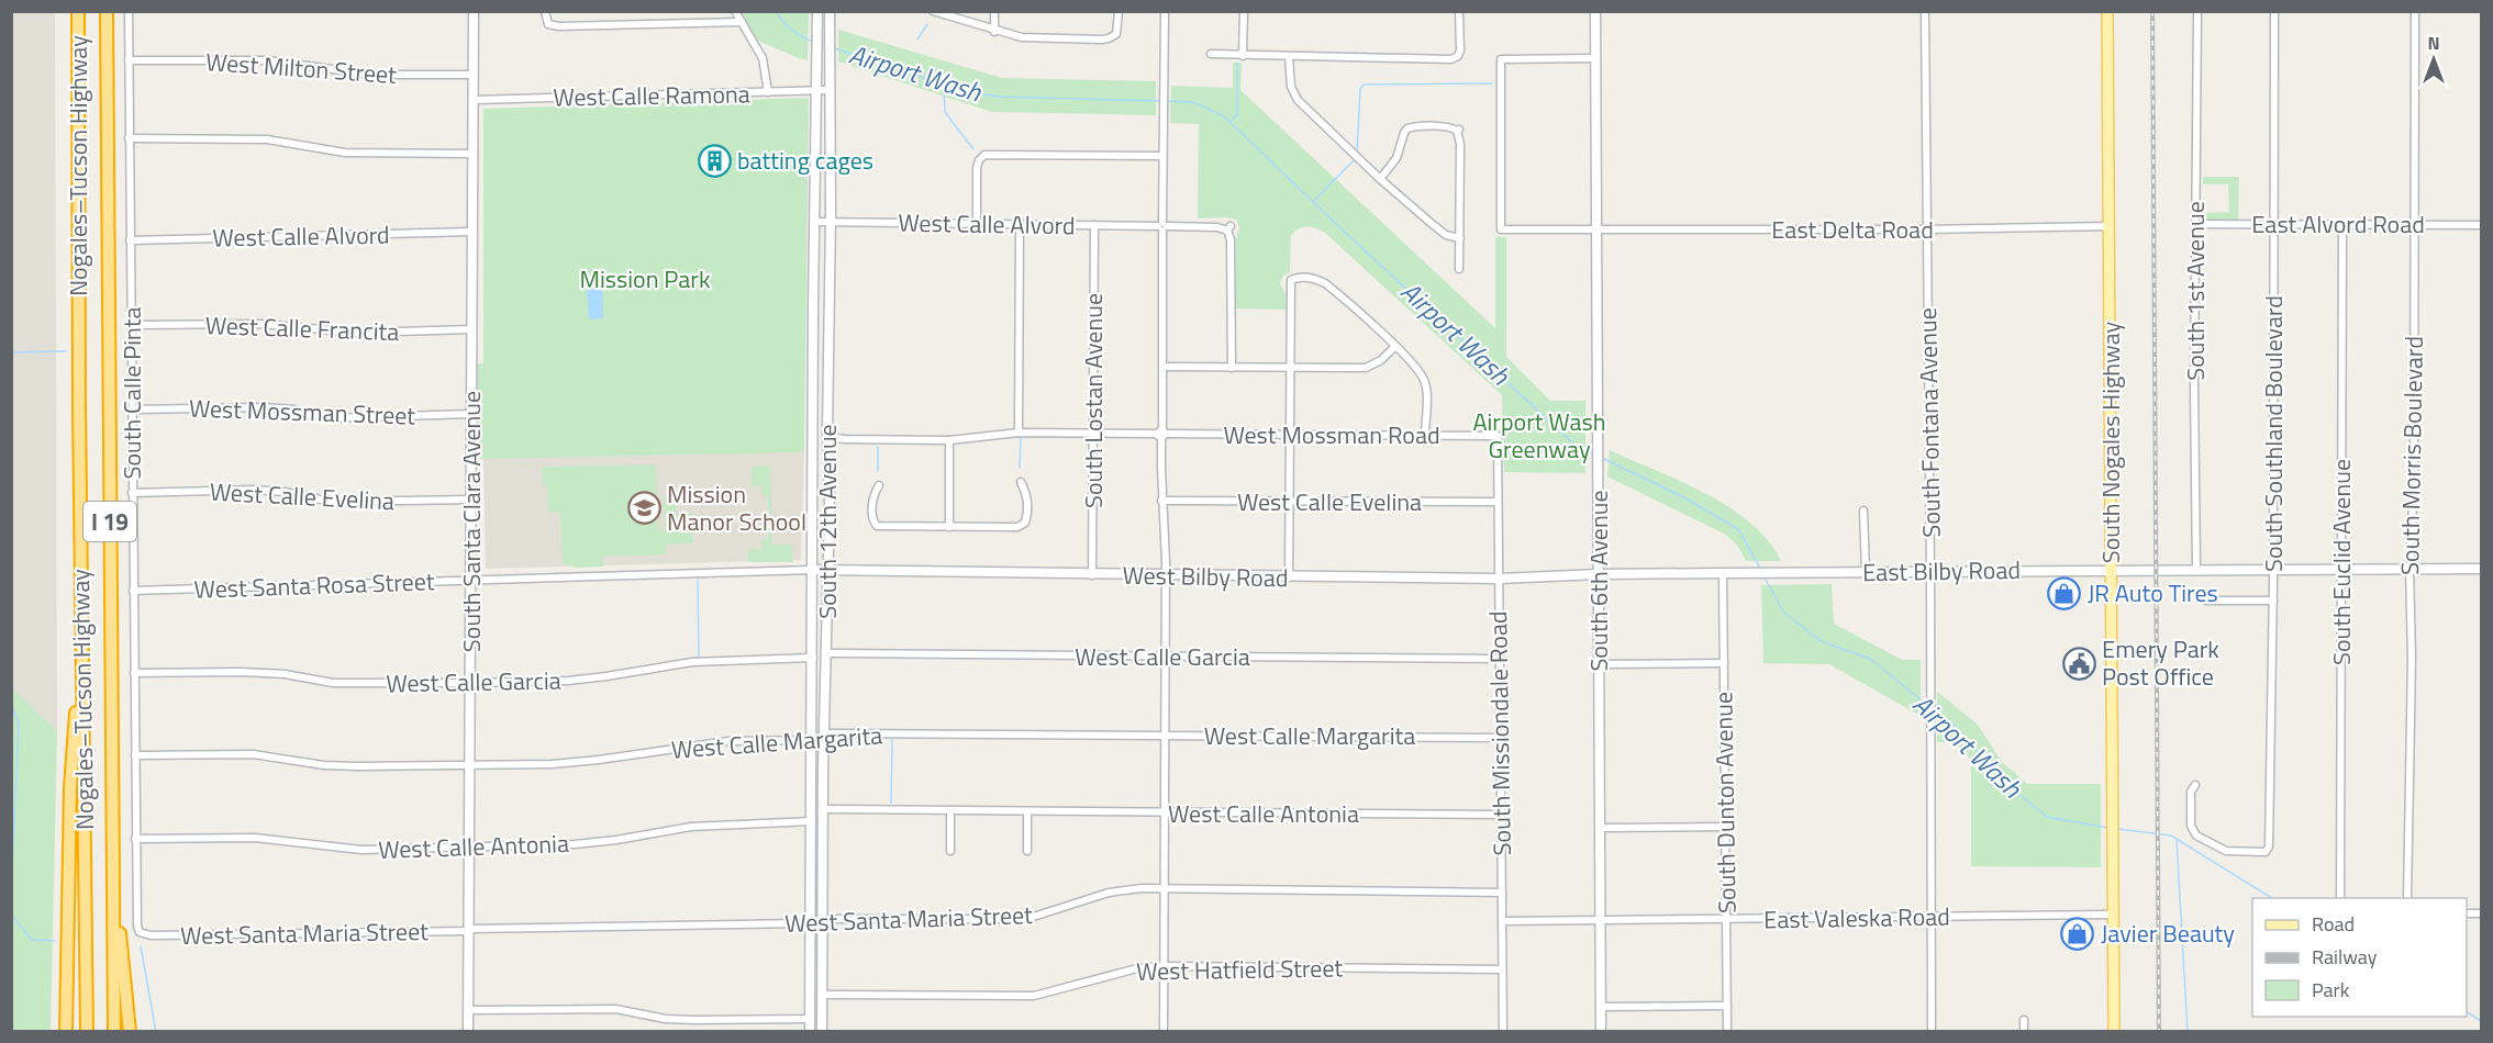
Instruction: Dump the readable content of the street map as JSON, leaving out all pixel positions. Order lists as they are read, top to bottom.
{
  "streets": {
    "highway": ["Nogales–Tucson Highway", "I 19"],
    "main road": ["South Nogales Highway"],
    "street": [
      "West Milton Street",
      "West Calle Ramona",
      "West Calle Alvord",
      "East Alvord Road",
      "East Delta Road",
      "South 1st Avenue",
      "West Calle Francita",
      "South Calle Pinta",
      "South Lostan Avenue",
      "West Mossman Street",
      "South Fontana Avenue",
      "South Southland Boulevard",
      "West Mossman Road",
      "South Morris Boulevard",
      "West Calle Evelina",
      "South Santa Clara Avenue",
      "South 12th Avenue",
      "South Euclid Avenue",
      "East Bilby Road",
      "West Bilby Road",
      "South 6th Avenue",
      "West Santa Rosa Street",
      "West Calle Garcia",
      "South Missiondale Road",
      "West Calle Margarita",
      "South Dunton Avenue",
      "West Calle Antonia",
      "East Valeska Road",
      "West Santa Maria Street",
      "West Hatfield Street"
    ]
  },
  "crossings": [
    ["West Milton Street", "South Calle Pinta"],
    ["West Milton Street", "South Santa Clara Avenue"],
    ["West Calle Ramona", "South Santa Clara Avenue"],
    ["West Calle Ramona", "South 12th Avenue"],
    ["West Calle Alvord", "South Calle Pinta"],
    ["West Calle Alvord", "South Lostan Avenue"],
    ["West Calle Alvord", "South Santa Clara Avenue"],
    ["West Calle Alvord", "South 12th Avenue"],
    ["East Alvord Road", "South 1st Avenue"],
    ["East Alvord Road", "South Southland Boulevard"],
    ["East Alvord Road", "South Morris Boulevard"],
    ["East Alvord Road", "South Euclid Avenue"],
    ["East Delta Road", "South Fontana Avenue"],
    ["East Delta Road", "South Nogales Highway"],
    ["East Delta Road", "South 6th Avenue"],
    ["South 1st Avenue", "East Bilby Road"],
    ["West Calle Francita", "South Calle Pinta"],
    ["West Calle Francita", "South Santa Clara Avenue"],
    ["South Calle Pinta", "West Mossman Street"],
    ["South Calle Pinta", "West Calle Evelina"],
    ["South Calle Pinta", "West Santa Rosa Street"],
    ["South Calle Pinta", "West Calle Garcia"],
    ["South Calle Pinta", "West Calle Margarita"],
    ["South Calle Pinta", "West Calle Antonia"],
    ["South Calle Pinta", "West Santa Maria Street"],
    ["South Lostan Avenue", "West Mossman Road"],
    ["South Lostan Avenue", "West Bilby Road"],
    ["West Mossman Street", "South Santa Clara Avenue"],
    ["South Fontana Avenue", "East Bilby Road"],
    ["South Fontana Avenue", "East Valeska Road"],
    ["South Southland Boulevard", "East Bilby Road"],
    ["West Mossman Road", "South Missiondale Road"],
    ["South Nogales Highway", "East Bilby Road"],
    ["South Nogales Highway", "East Valeska Road"],
    ["South Morris Boulevard", "East Bilby Road"],
    ["West Calle Evelina", "South Santa Clara Avenue"],
    ["West Calle Evelina", "South Missiondale Road"],
    ["South Santa Clara Avenue", "West Santa Rosa Street"],
    ["South Santa Clara Avenue", "West Calle Garcia"],
    ["South Santa Clara Avenue", "West Calle Margarita"],
    ["South Santa Clara Avenue", "West Calle Antonia"],
    ["South Santa Clara Avenue", "West Santa Maria Street"],
    ["South 12th Avenue", "West Bilby Road"],
    ["South 12th Avenue", "West Santa Rosa Street"],
    ["South 12th Avenue", "West Calle Garcia"],
    ["South 12th Avenue", "West Calle Margarita"],
    ["South 12th Avenue", "West Calle Antonia"],
    ["South 12th Avenue", "West Santa Maria Street"],
    ["South 12th Avenue", "West Hatfield Street"],
    ["South Euclid Avenue", "East Bilby Road"],
    ["East Bilby Road", "West Bilby Road"],
    ["East Bilby Road", "South 6th Avenue"],
    ["East Bilby Road", "South Dunton Avenue"],
    ["West Bilby Road", "South 6th Avenue"],
    ["West Bilby Road", "West Santa Rosa Street"],
    ["West Bilby Road", "South Missiondale Road"],
    ["South 6th Avenue", "East Valeska Road"],
    ["West Calle Garcia", "South Missiondale Road"],
    ["South Missiondale Road", "West Calle Margarita"],
    ["South Missiondale Road", "West Calle Antonia"],
    ["South Missiondale Road", "East Valeska Road"],
    ["South Missiondale Road", "West Santa Maria Street"],
    ["South Missiondale Road", "West Hatfield Street"],
    ["South Dunton Avenue", "East Valeska Road"]
  ],
  "water": ["Airport Wash"],
  "parks": ["Mission Park", "Airport Wash Greenway"],
  "places": {
    "building": ["batting cages"],
    "school or university": ["Mission Manor School"],
    "shop": ["JR Auto Tires", "Javier Beauty"],
    "public building": ["Emery Park Post Office"]
  },
  "legend": ["Road", "Railway", "Park"],
  "north": "top"
}
